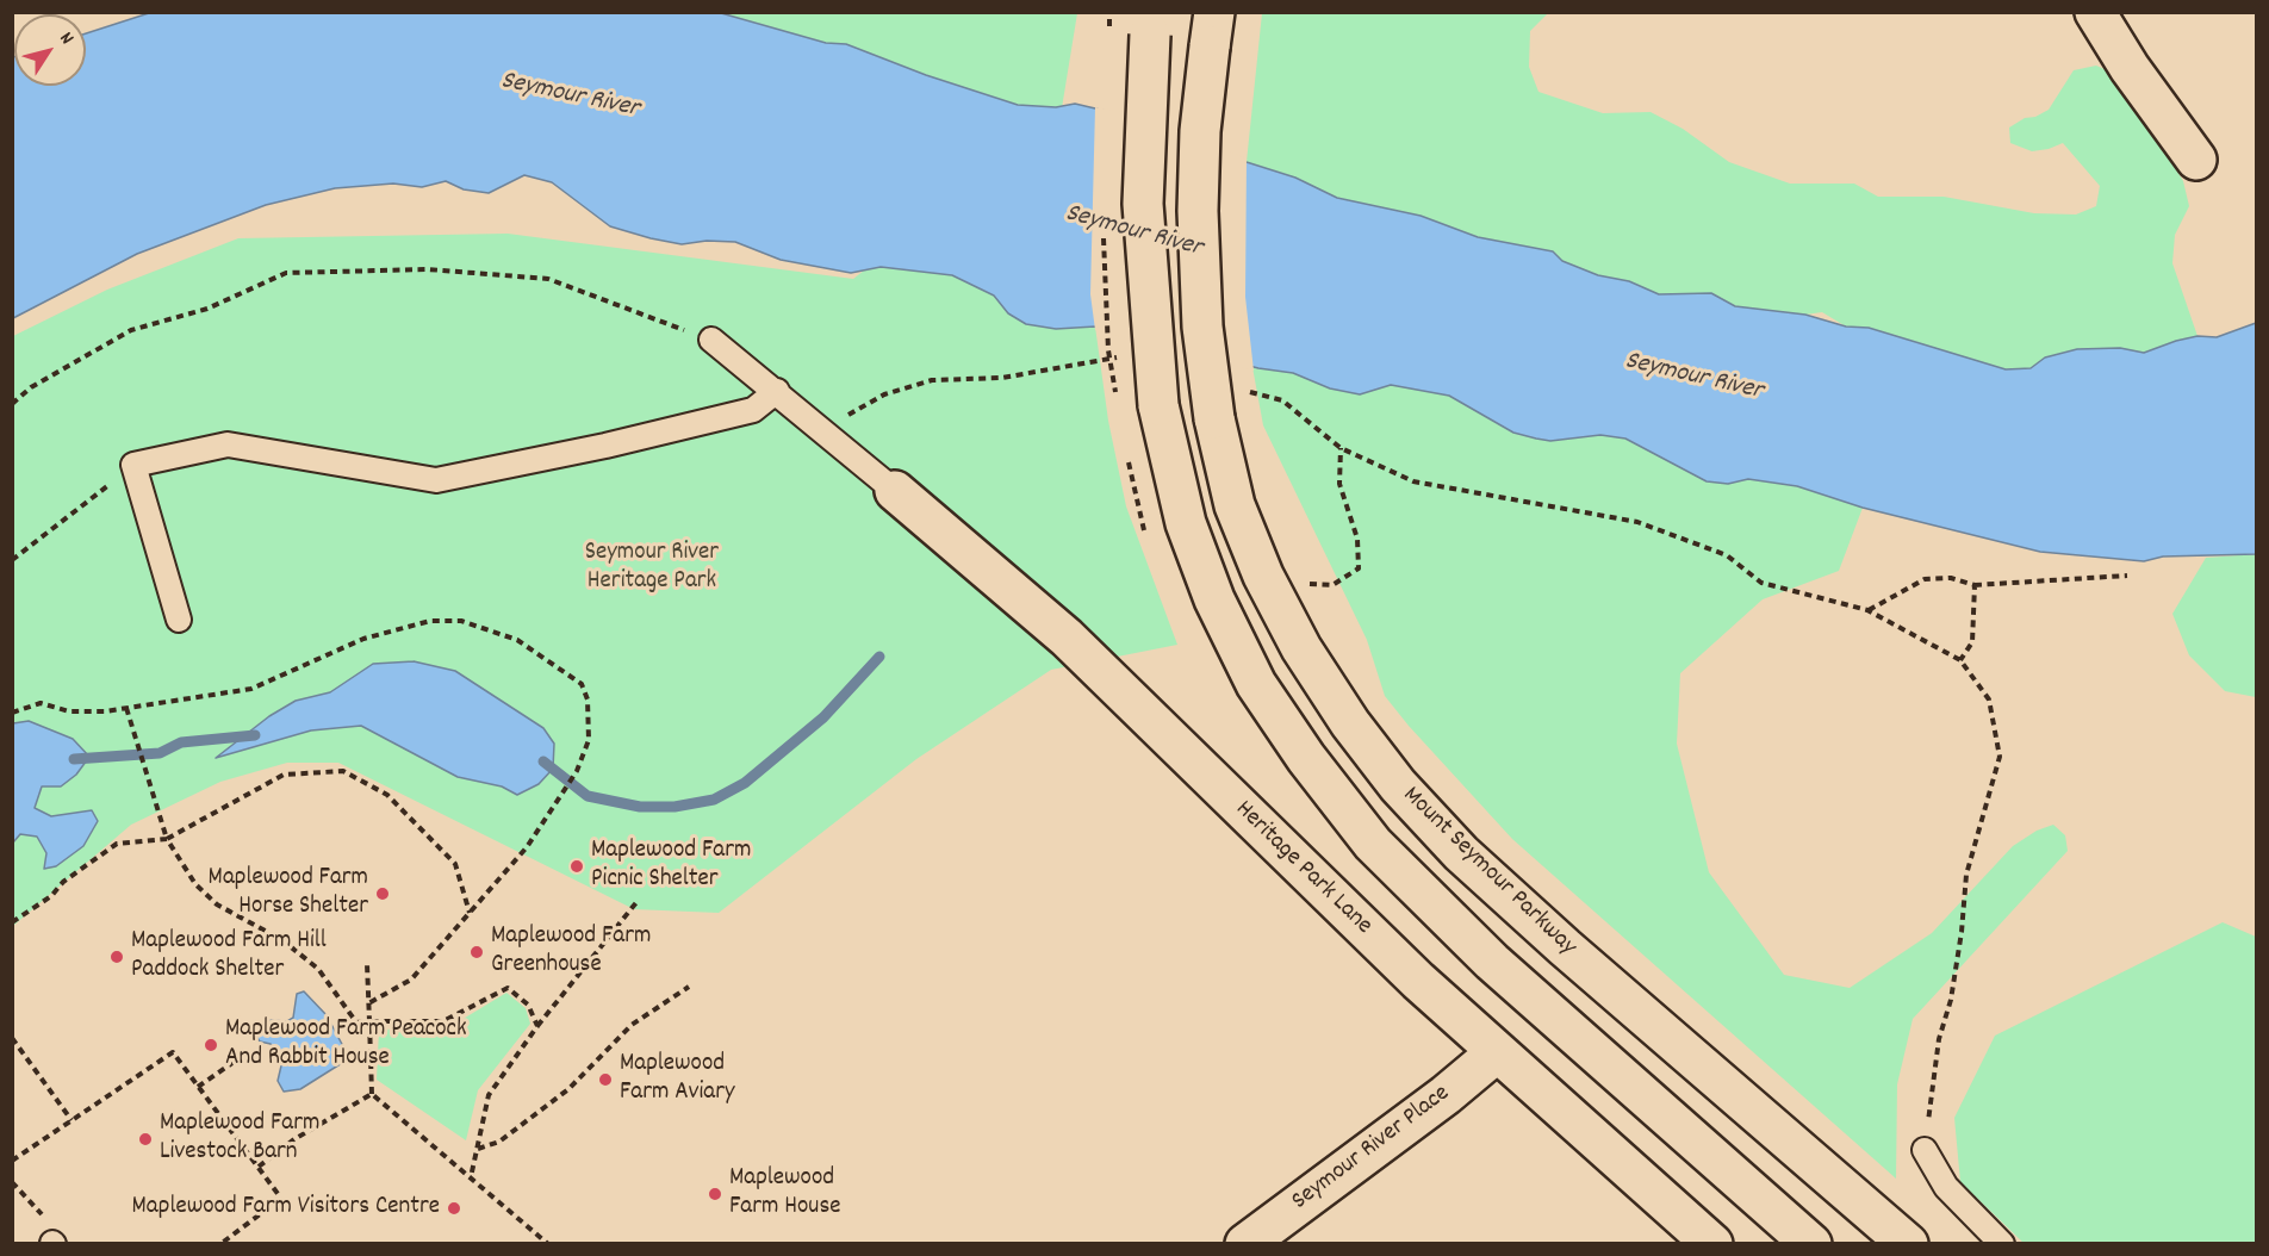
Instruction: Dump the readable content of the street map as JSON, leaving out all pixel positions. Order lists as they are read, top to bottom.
{
  "streets": {
    "main road": ["Heritage Park Lane", "Mount Seymour Parkway", "Seymour River Place"]
  },
  "crossings": [
    ["Heritage Park Lane", "Seymour River Place"]
  ],
  "water": ["Seymour River"],
  "parks": ["Seymour River Heritage Park"],
  "places": [
    "Maplewood Farm Picnic Shelter",
    "Maplewood Farm Horse Shelter",
    "Maplewood Farm Greenhouse",
    "Maplewood Farm Hill Paddock Shelter",
    "Maplewood Farm Peacock And Rabbit House",
    "Maplewood Farm Aviary",
    "Maplewood Farm Livestock Barn",
    "Maplewood Farm House",
    "Maplewood Farm Visitors Centre"
  ],
  "north": "top right"
}
